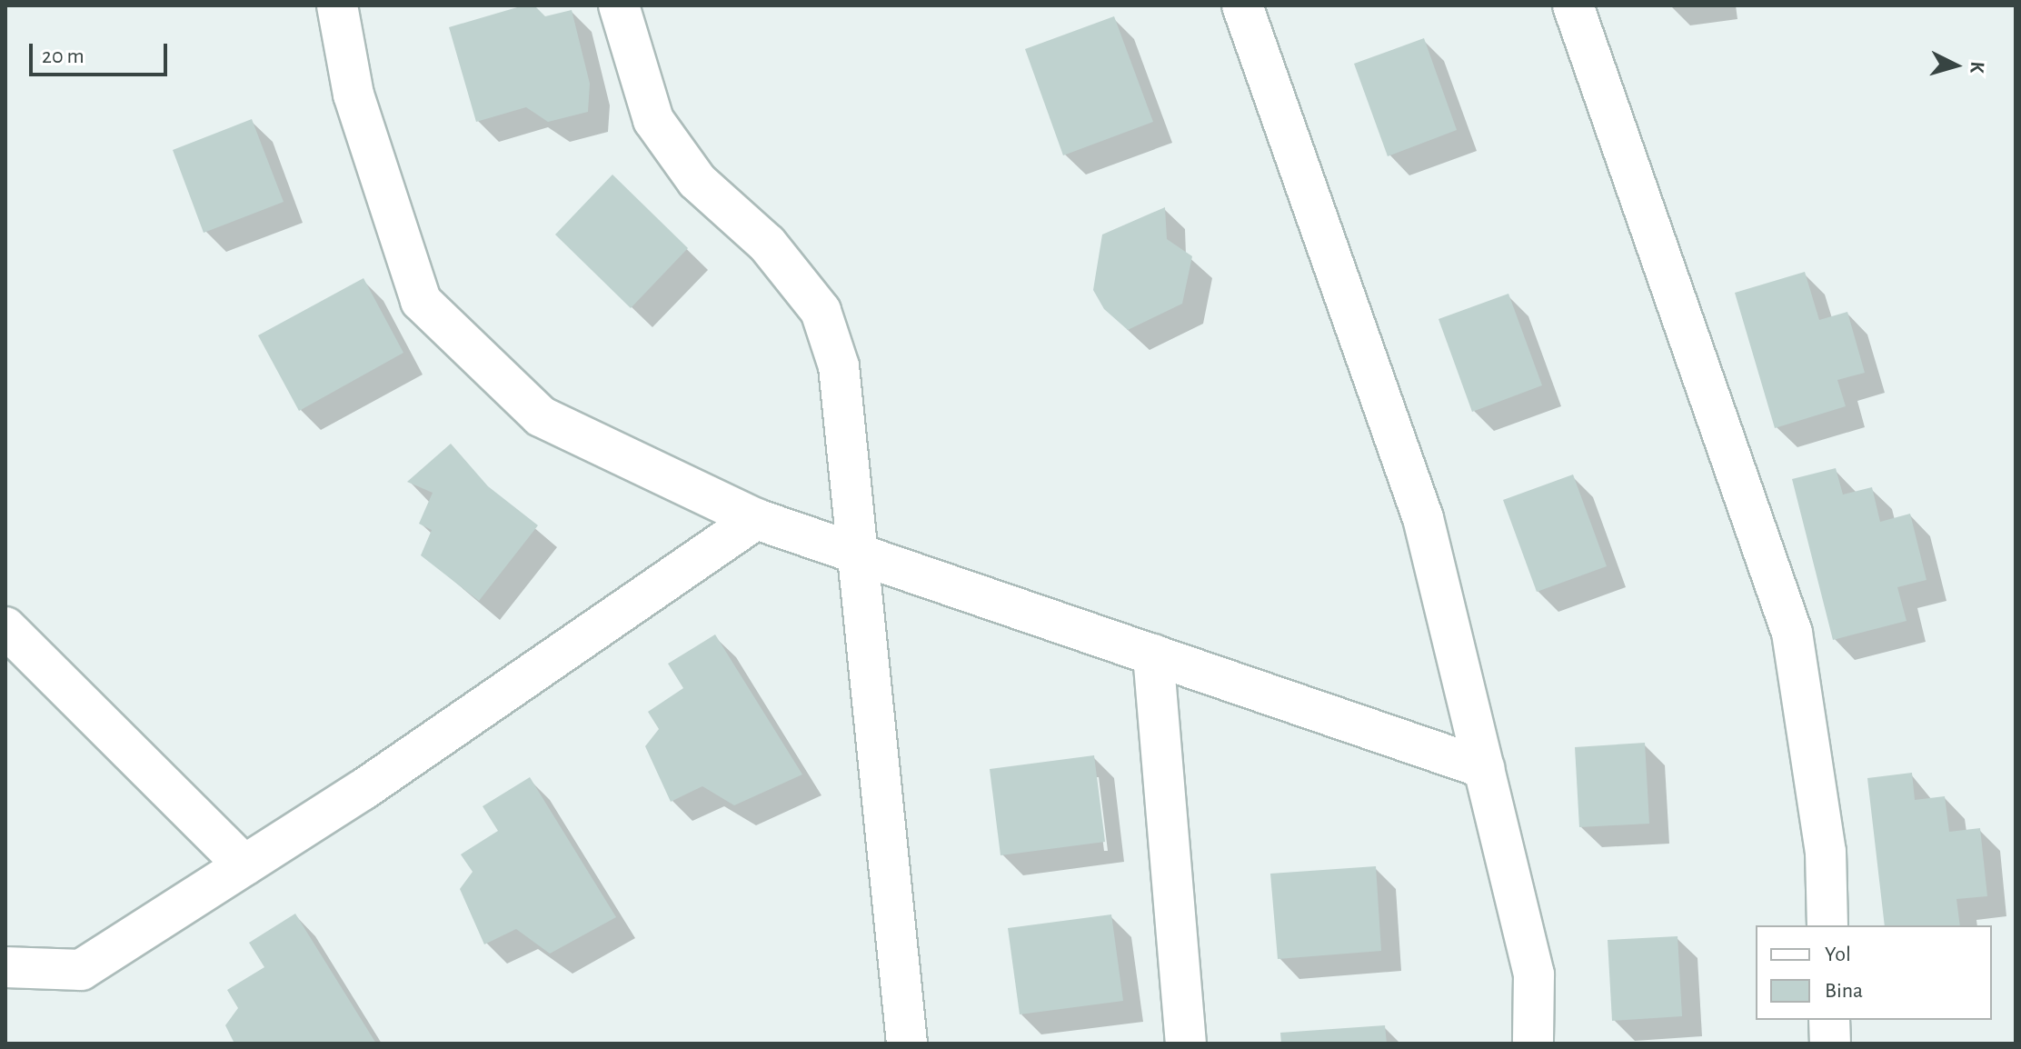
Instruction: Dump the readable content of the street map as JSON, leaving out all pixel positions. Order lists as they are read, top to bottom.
{
  "legend": ["Yol", "Bina"],
  "scale_bar": "20 m",
  "north": "right"
}
